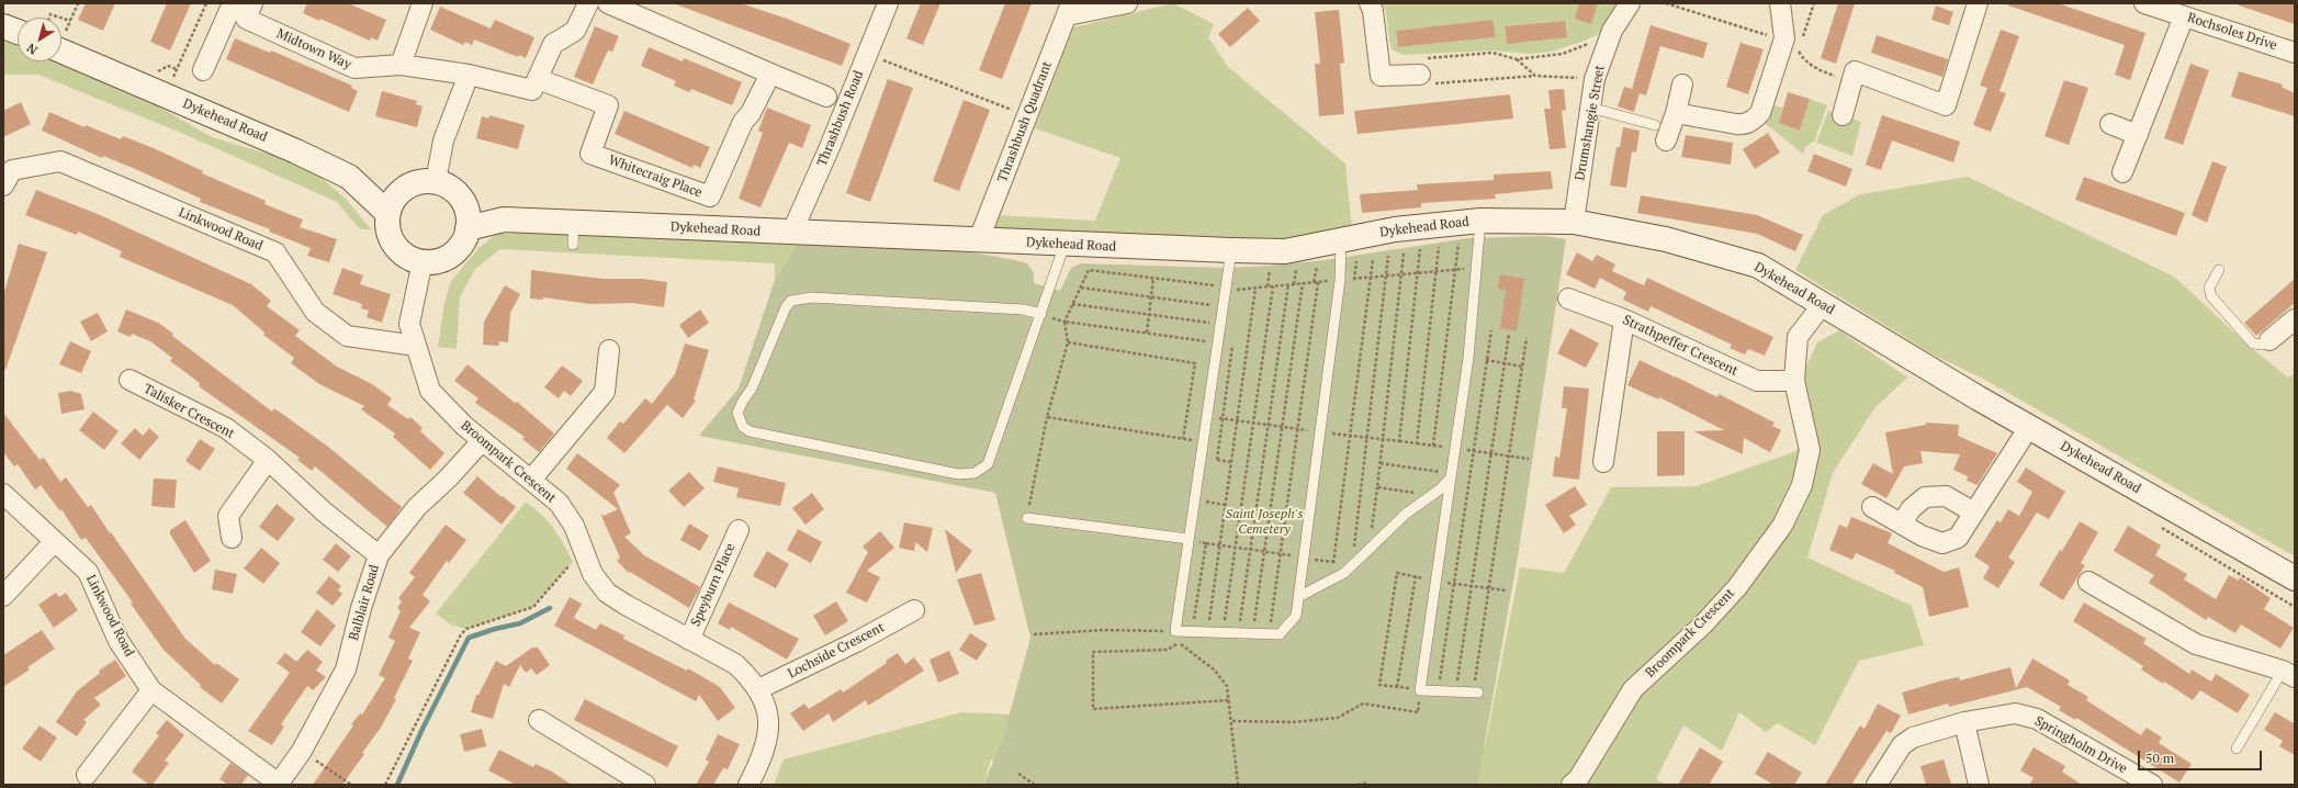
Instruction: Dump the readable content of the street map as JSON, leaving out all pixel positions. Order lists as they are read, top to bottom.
{
  "streets": {
    "street": [
      "Rochsoles Drive",
      "Midtown Way",
      "Thrashbush Road",
      "Dykehead Road",
      "Thrashbush Quadrant",
      "Drumshangie Street",
      "Whitecraig Place",
      "Linkwood Road",
      "Strathpeffer Crescent",
      "Talisker Crescent",
      "Broompark Crescent",
      "Speyburn Place",
      "Balblair Road",
      "Lochside Crescent",
      "Springholm Drive"
    ]
  },
  "crossings": [
    ["Thrashbush Road", "Dykehead Road"],
    ["Dykehead Road", "Thrashbush Quadrant"],
    ["Dykehead Road", "Drumshangie Street"],
    ["Dykehead Road", "Broompark Crescent"],
    ["Linkwood Road", "Broompark Crescent"],
    ["Linkwood Road", "Balblair Road"],
    ["Strathpeffer Crescent", "Broompark Crescent"],
    ["Talisker Crescent", "Balblair Road"],
    ["Broompark Crescent", "Speyburn Place"],
    ["Broompark Crescent", "Balblair Road"],
    ["Broompark Crescent", "Lochside Crescent"]
  ],
  "parks": ["Saint Joseph's Cemetery"],
  "scale_bar": "50 m",
  "north": "bottom left"
}
